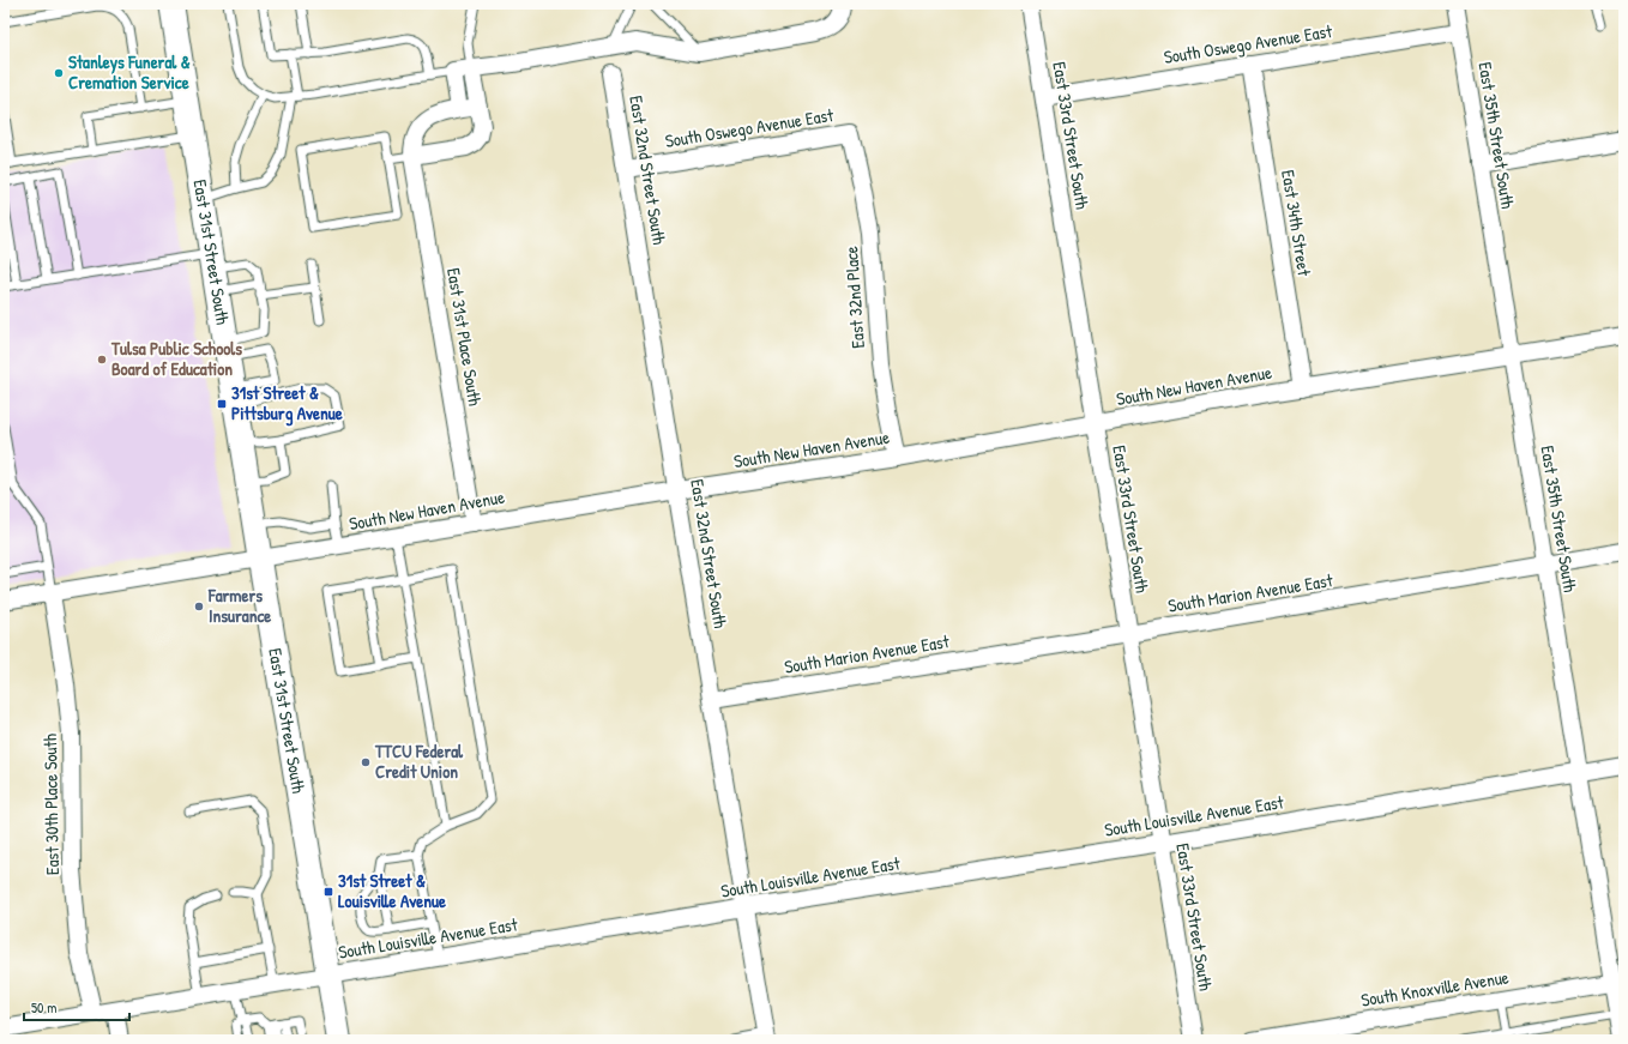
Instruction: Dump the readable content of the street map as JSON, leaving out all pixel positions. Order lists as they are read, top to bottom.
{
  "streets": {
    "main road": ["East 31st Street South"],
    "street": [
      "South Oswego Avenue East",
      "East 33rd Street South",
      "East 35th Street South",
      "East 32nd Street South",
      "East 34th Street",
      "East 32nd Place",
      "East 31st Place South",
      "South New Haven Avenue",
      "South Marion Avenue East",
      "East 30th Place South",
      "South Louisville Avenue East",
      "South Knoxville Avenue"
    ]
  },
  "crossings": [
    ["South Oswego Avenue East", "East 33rd Street South"],
    ["South Oswego Avenue East", "East 35th Street South"],
    ["South Oswego Avenue East", "East 32nd Street South"],
    ["South Oswego Avenue East", "East 34th Street"],
    ["South Oswego Avenue East", "East 32nd Place"],
    ["East 33rd Street South", "South New Haven Avenue"],
    ["East 33rd Street South", "South Marion Avenue East"],
    ["East 33rd Street South", "South Louisville Avenue East"],
    ["East 35th Street South", "South New Haven Avenue"],
    ["East 35th Street South", "South Marion Avenue East"],
    ["East 35th Street South", "South Louisville Avenue East"],
    ["East 35th Street South", "South Knoxville Avenue"],
    ["East 32nd Street South", "South New Haven Avenue"],
    ["East 32nd Street South", "South Marion Avenue East"],
    ["East 32nd Street South", "South Louisville Avenue East"],
    ["East 34th Street", "South New Haven Avenue"],
    ["East 31st Street South", "South New Haven Avenue"],
    ["East 31st Street South", "South Louisville Avenue East"],
    ["East 32nd Place", "South New Haven Avenue"],
    ["East 31st Place South", "South New Haven Avenue"],
    ["South New Haven Avenue", "East 30th Place South"],
    ["East 30th Place South", "South Louisville Avenue East"]
  ],
  "places": {
    "other": [
      "Stanleys Funeral & Cremation Service",
      "Tulsa Public Schools Board of Education",
      "Farmers Insurance",
      "TTCU Federal Credit Union"
    ],
    "transit": ["31st Street & Pittsburg Avenue", "31st Street & Louisville Avenue"]
  },
  "scale_bar": "50 m"
}
